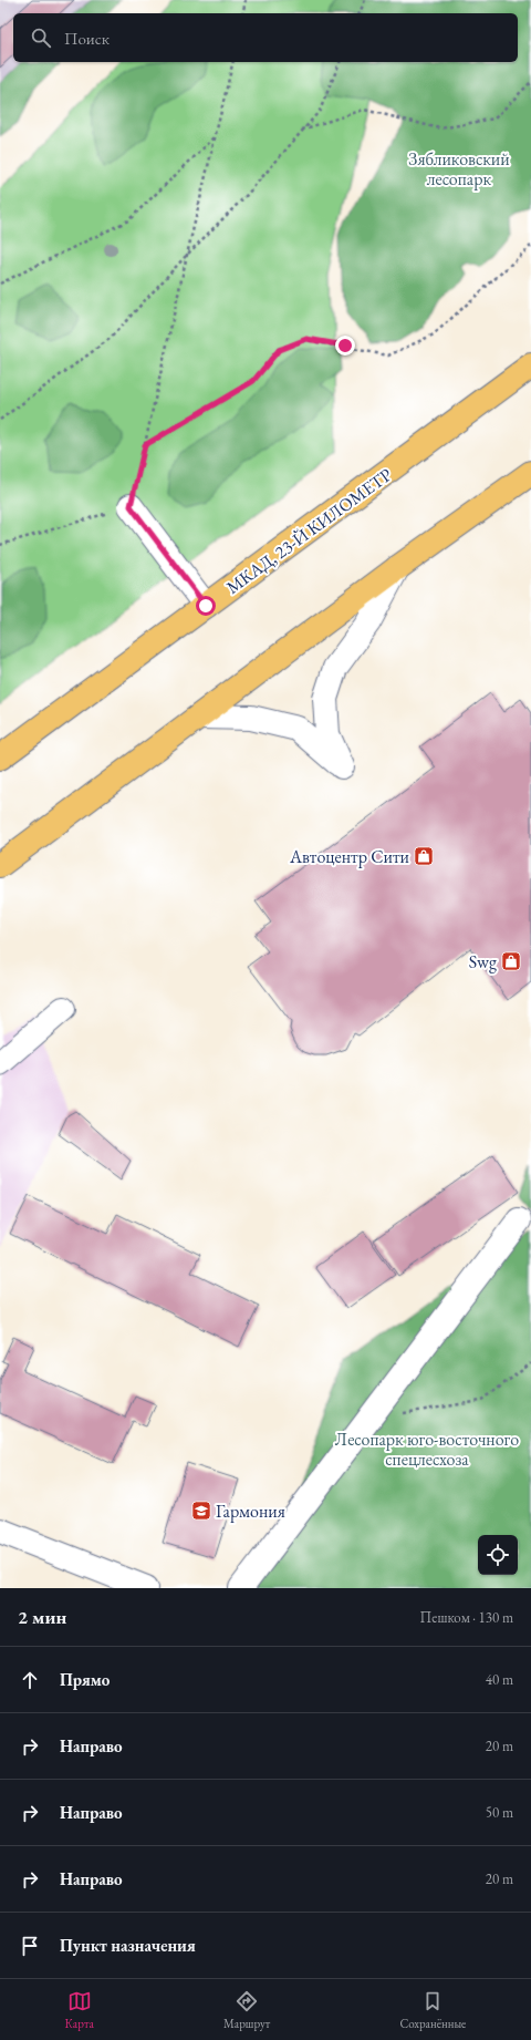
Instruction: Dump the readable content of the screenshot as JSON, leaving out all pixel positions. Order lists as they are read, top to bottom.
{
  "streets": {
    "highway": ["МКАД, 23-Й КИЛОМЕТР"]
  },
  "parks": ["Зябликовский лесопарк", "Лесопарк юго-восточного спецлесхоза"],
  "places": {
    "shop": ["Автоцентр Сити", "Swg"],
    "school or university": ["Гармония"]
  },
  "page": {
    "search": "Поиск",
    "heading": ["2 мин", "Пешком · 130 m"],
    "list": [
      ["Прямо", "40 m"],
      ["Направо", "20 m"],
      ["Направо", "50 m"],
      ["Направо", "20 m"],
      "Пункт назначения"
    ],
    "nav": ["Карта", "Маршрут", "Сохранённые"]
  }
}
